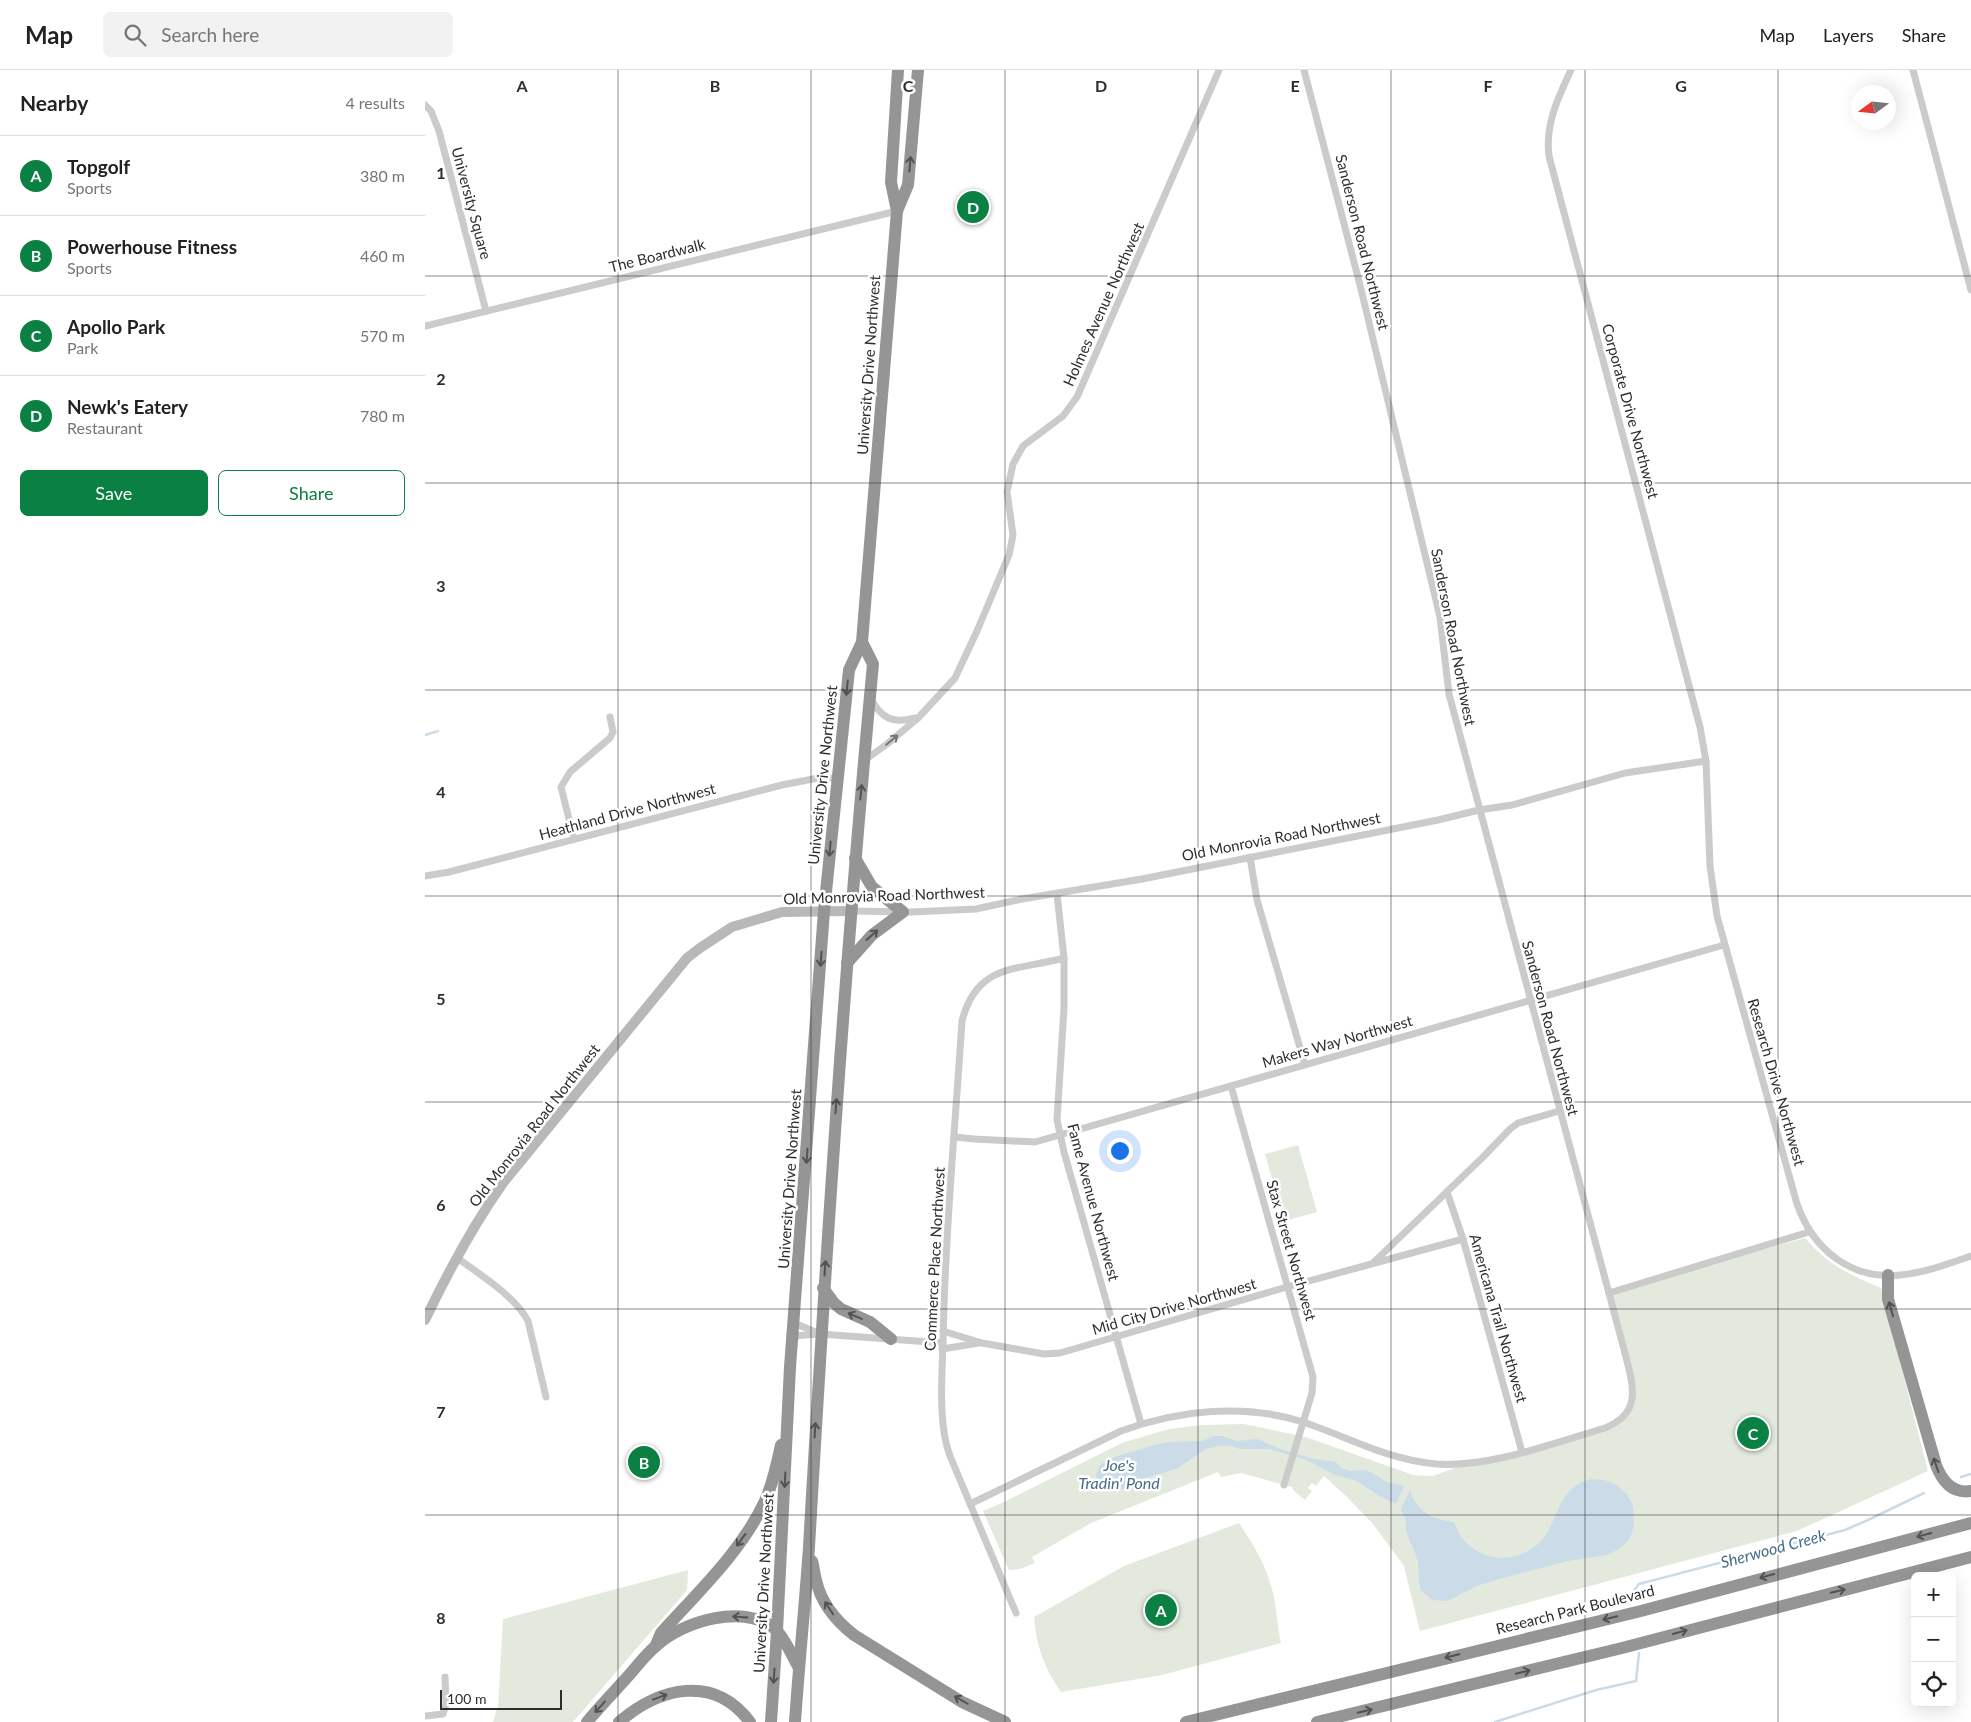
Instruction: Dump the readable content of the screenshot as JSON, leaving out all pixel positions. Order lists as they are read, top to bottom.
{
  "streets": {
    "highway": ["University Drive Northwest", "Research Park Boulevard"],
    "street": [
      "University Square",
      "Sanderson Road Northwest",
      "The Boardwalk",
      "Holmes Avenue Northwest",
      "Corporate Drive Northwest",
      "Heathland Drive Northwest",
      "Old Monrovia Road Northwest",
      "Makers Way Northwest",
      "Research Drive Northwest",
      "Fame Avenue Northwest",
      "Stax Street Northwest",
      "Commerce Place Northwest",
      "Mid City Drive Northwest",
      "Americana Trail Northwest"
    ]
  },
  "crossings": [
    ["University Square", "The Boardwalk"],
    ["Sanderson Road Northwest", "Old Monrovia Road Northwest"],
    ["Sanderson Road Northwest", "Makers Way Northwest"],
    ["Sanderson Road Northwest", "Fame Avenue Northwest"],
    ["Sanderson Road Northwest", "Stax Street Northwest"],
    ["Sanderson Road Northwest", "Commerce Place Northwest"],
    ["Sanderson Road Northwest", "Mid City Drive Northwest"],
    ["Sanderson Road Northwest", "Americana Trail Northwest"],
    ["The Boardwalk", "University Drive Northwest"],
    ["University Drive Northwest", "Heathland Drive Northwest"],
    ["University Drive Northwest", "Old Monrovia Road Northwest"],
    ["Corporate Drive Northwest", "Old Monrovia Road Northwest"],
    ["Corporate Drive Northwest", "Research Drive Northwest"],
    ["Old Monrovia Road Northwest", "Research Drive Northwest"],
    ["Old Monrovia Road Northwest", "Fame Avenue Northwest"],
    ["Makers Way Northwest", "Research Drive Northwest"],
    ["Makers Way Northwest", "Fame Avenue Northwest"],
    ["Makers Way Northwest", "Stax Street Northwest"],
    ["Makers Way Northwest", "Commerce Place Northwest"],
    ["Fame Avenue Northwest", "Commerce Place Northwest"],
    ["Fame Avenue Northwest", "Mid City Drive Northwest"],
    ["Stax Street Northwest", "Mid City Drive Northwest"],
    ["Commerce Place Northwest", "Mid City Drive Northwest"],
    ["Mid City Drive Northwest", "Americana Trail Northwest"]
  ],
  "water": ["Joe's Tradin' Pond", "Sherwood Creek"],
  "scale_bar": "100 m",
  "north": "left",
  "page": {
    "header": "Map",
    "search": "Search here",
    "nav": ["Map", "Layers", "Share"],
    "heading": ["Nearby", "4 results"],
    "list": [
      {
        "mark": "A",
        "name": "Topgolf",
        "note": "Sports",
        "value": "380 m"
      },
      {
        "mark": "B",
        "name": "Powerhouse Fitness",
        "note": "Sports",
        "value": "460 m"
      },
      {
        "mark": "C",
        "name": "Apollo Park",
        "note": "Park",
        "value": "570 m"
      },
      {
        "mark": "D",
        "name": "Newk's Eatery",
        "note": "Restaurant",
        "value": "780 m"
      }
    ],
    "pins": [
      "D",
      "C",
      "B",
      "A"
    ],
    "buttons": ["Save", "Share"],
    "map_buttons": ["+", "−"],
    "scale": "100 m"
  },
  "grid": {
    "columns": [
      "A",
      "B",
      "C",
      "D",
      "E",
      "F",
      "G"
    ],
    "rows": [
      "1",
      "2",
      "3",
      "4",
      "5",
      "6",
      "7",
      "8"
    ]
  }
}
